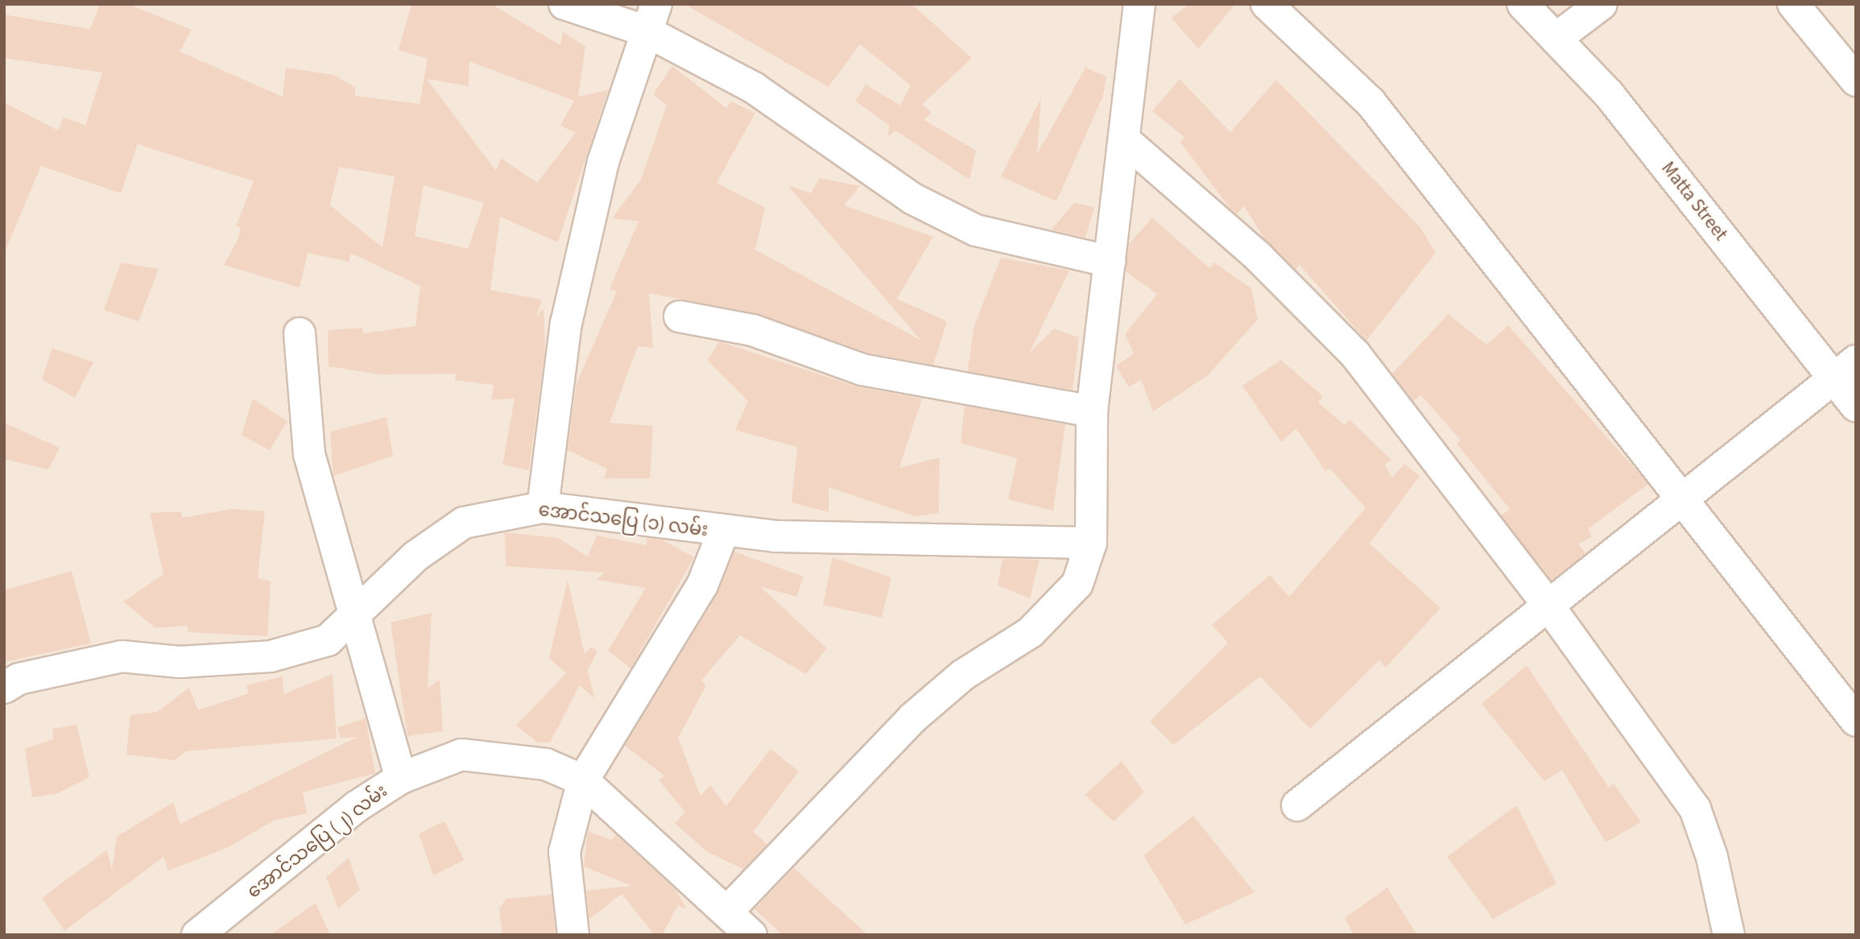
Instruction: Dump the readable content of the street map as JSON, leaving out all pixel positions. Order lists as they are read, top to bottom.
{
  "streets": {
    "street": ["Matta Street", "အောင်သပြေ (၁) လမ်း", "အောင်သပြေ (၂) လမ်း"]
  }
}
